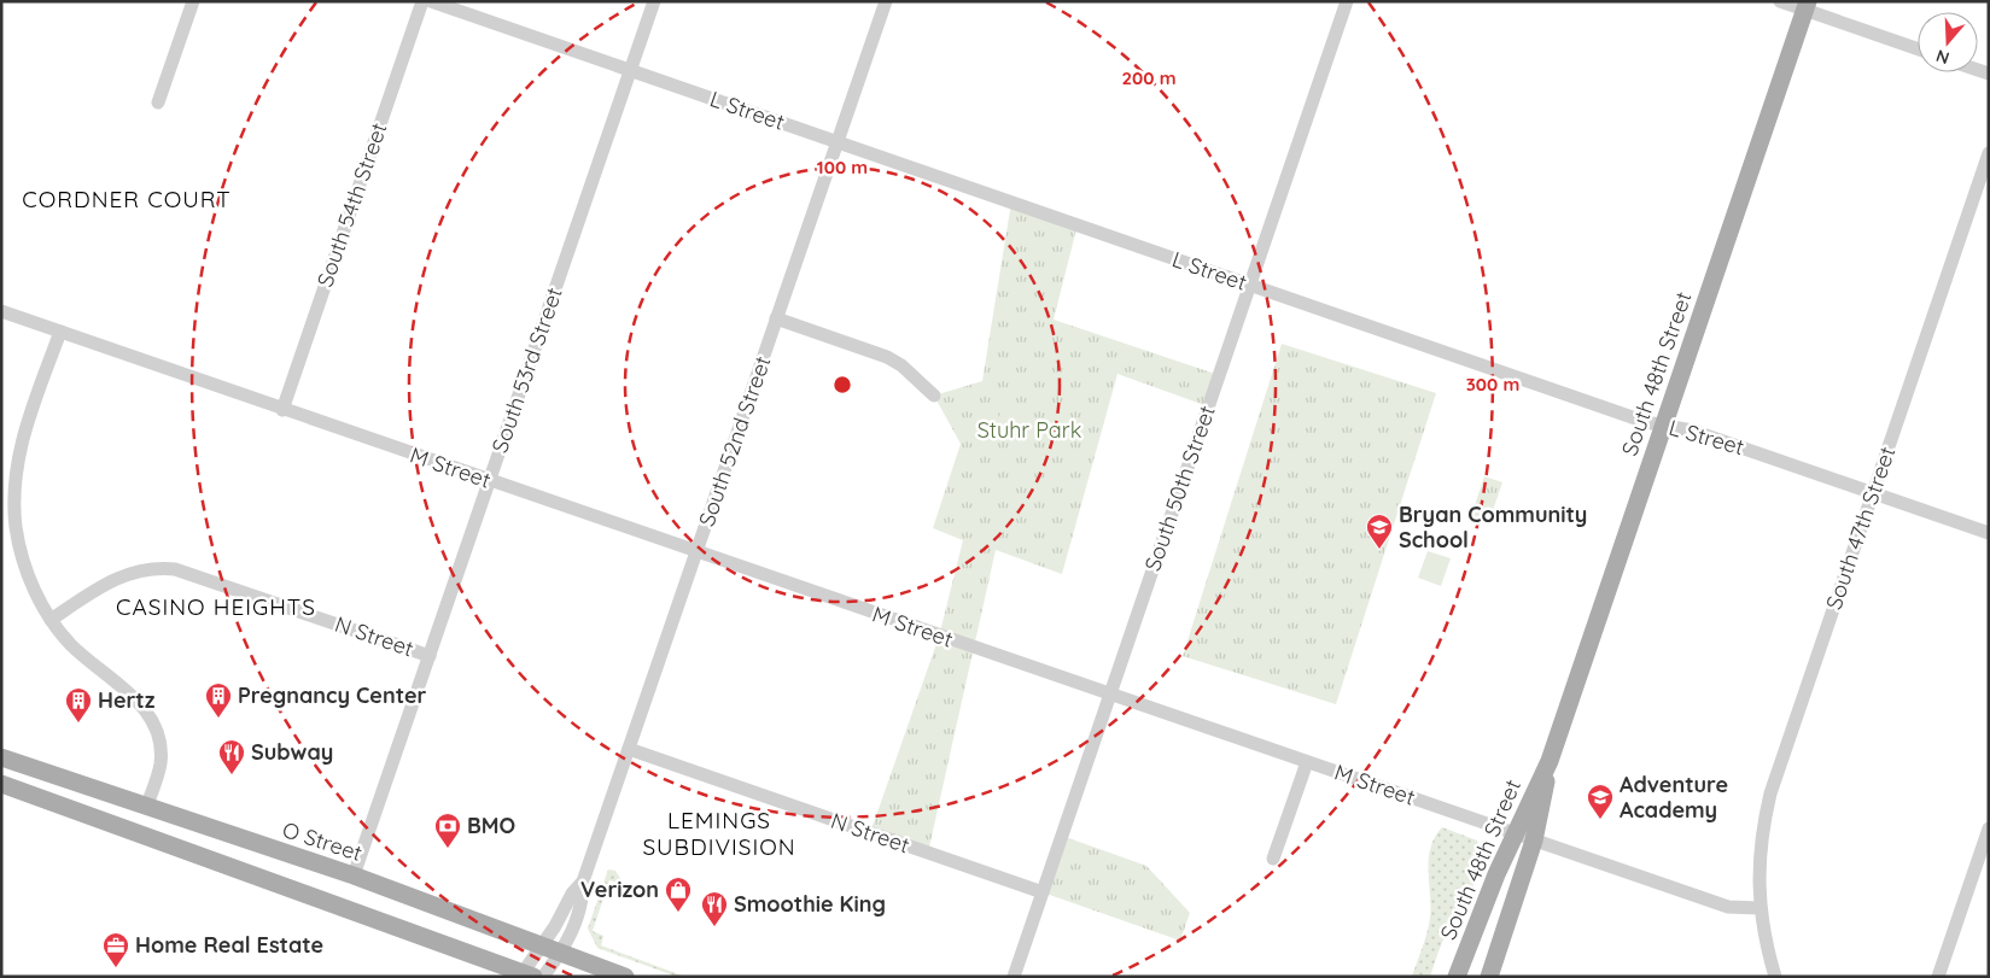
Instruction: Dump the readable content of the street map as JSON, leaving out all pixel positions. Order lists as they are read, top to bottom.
{
  "streets": {
    "main road": ["South 48th Street", "O Street"],
    "street": [
      "L Street",
      "South 54th Street",
      "South 53rd Street",
      "South 52nd Street",
      "M Street",
      "South 50th Street",
      "South 47th Street",
      "N Street"
    ]
  },
  "crossings": [
    ["L Street", "South 53rd Street"],
    ["L Street", "South 48th Street"],
    ["L Street", "South 52nd Street"],
    ["L Street", "South 50th Street"],
    ["L Street", "South 47th Street"],
    ["South 54th Street", "M Street"],
    ["South 53rd Street", "M Street"],
    ["South 53rd Street", "N Street"],
    ["South 53rd Street", "O Street"],
    ["South 48th Street", "M Street"],
    ["South 52nd Street", "M Street"],
    ["South 52nd Street", "N Street"],
    ["South 52nd Street", "O Street"],
    ["M Street", "South 50th Street"],
    ["M Street", "South 47th Street"],
    ["South 50th Street", "N Street"]
  ],
  "districts": ["CORDNER COURT", "CASINO HEIGHTS", "LEMINGS SUBDIVISION"],
  "parks": ["Stuhr Park"],
  "places": {
    "school or university": ["Bryan Community School", "Adventure Academy"],
    "building": ["Pregnancy Center", "Hertz"],
    "restaurant": ["Subway", "Smoothie King"],
    "bank": ["BMO"],
    "shop": ["Verizon"],
    "office": ["Home Real Estate"]
  },
  "north": "bottom",
  "rings": ["200 m", "100 m", "300 m"]
}
